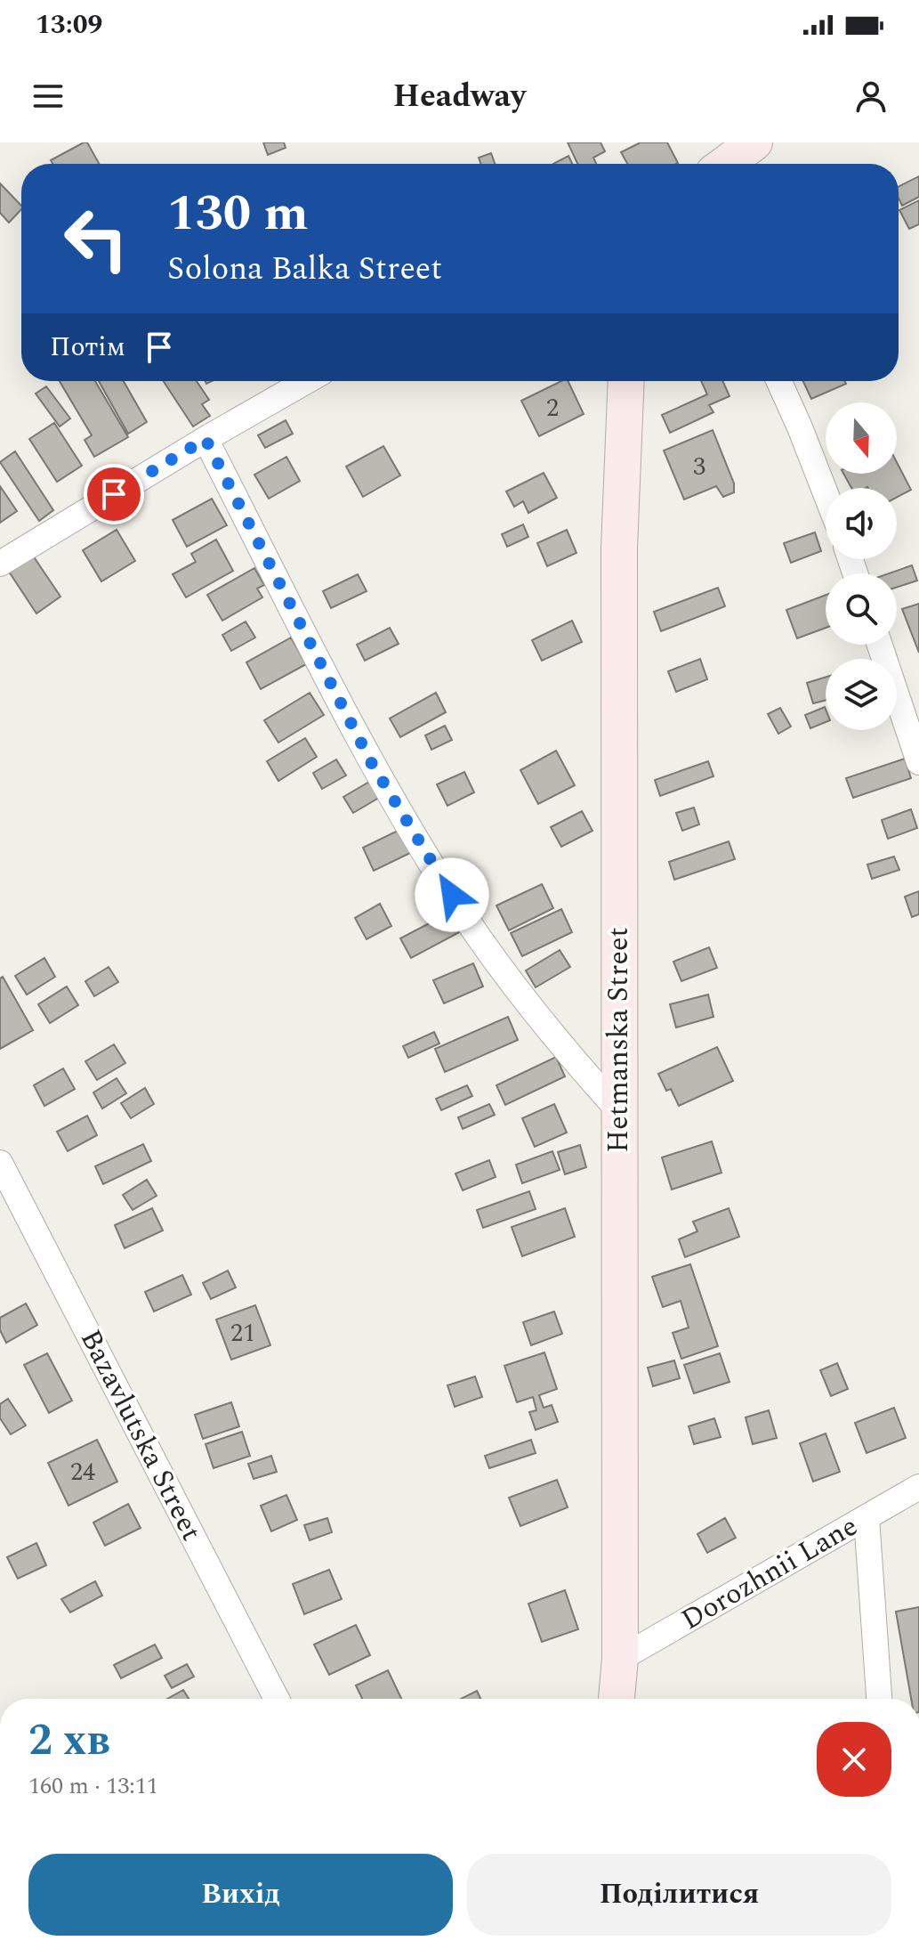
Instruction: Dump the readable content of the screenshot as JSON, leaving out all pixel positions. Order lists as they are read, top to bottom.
{
  "streets": {
    "street": ["Hetmanska Street", "Bazavlutska Street", "Dorozhnii Lane"]
  },
  "crossings": [
    ["Hetmanska Street", "Dorozhnii Lane"]
  ],
  "house_numbers": [
    "2",
    "3",
    "21",
    "24"
  ],
  "north": "bottom",
  "page": {
    "status": "13:09",
    "header": "Headway",
    "turn": ["130 m", "Solona Balka Street"],
    "then": "Потім",
    "heading": ["2 хв", "160 m · 13:11"],
    "buttons": ["Вихід", "Поділитися"]
  }
}
